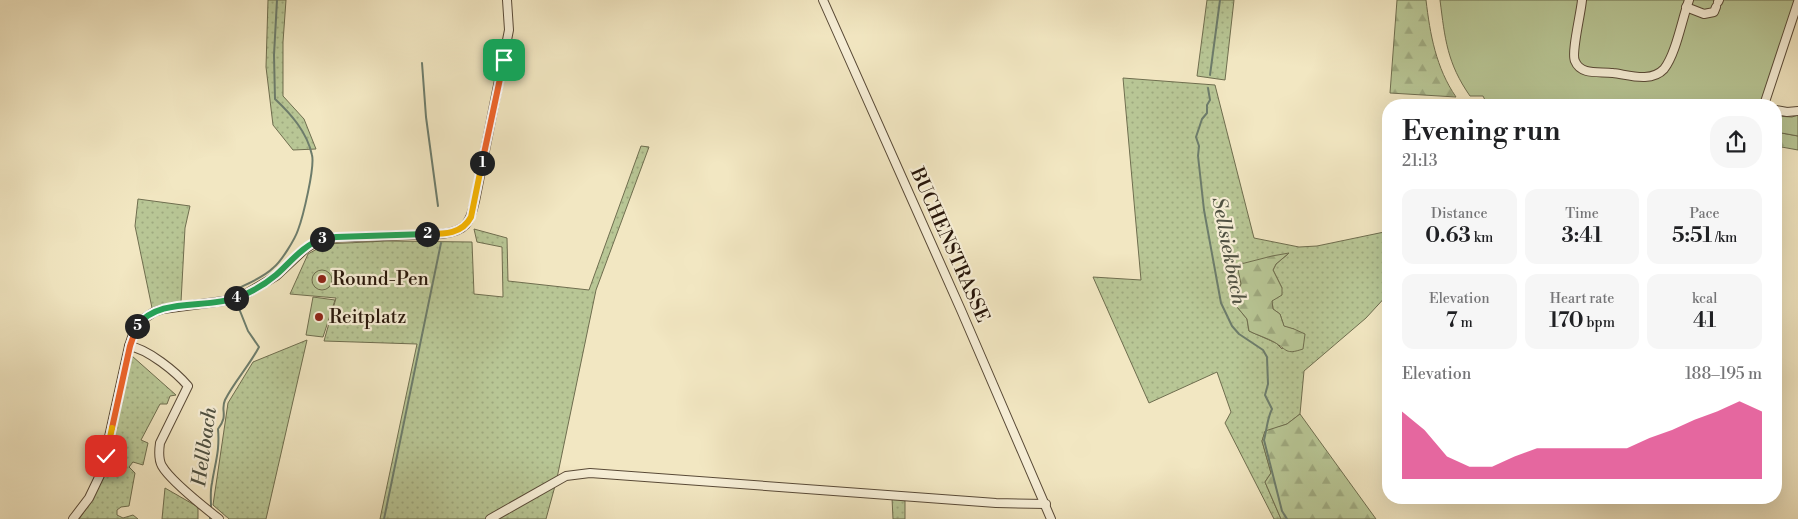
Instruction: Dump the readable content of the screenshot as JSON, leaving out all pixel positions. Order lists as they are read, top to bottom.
{
  "streets": {
    "street": ["BUCHENSTRASSE"]
  },
  "water": ["Sellsiekbach", "Hellbach"],
  "places": ["Round-Pen", "Reitplatz"],
  "page": {
    "heading": ["Evening run", "21:13"],
    "pins": [
      "1",
      "2",
      "3",
      "4",
      "5"
    ],
    "stats": [
      ["Distance", "0.63 km"],
      ["Time", "3:41"],
      ["Pace", "5:51 /km"],
      ["Elevation", "7 m"],
      ["Heart rate", "170 bpm"],
      ["kcal", "41"]
    ],
    "chart": ["Elevation", "188–195 m"]
  }
}
